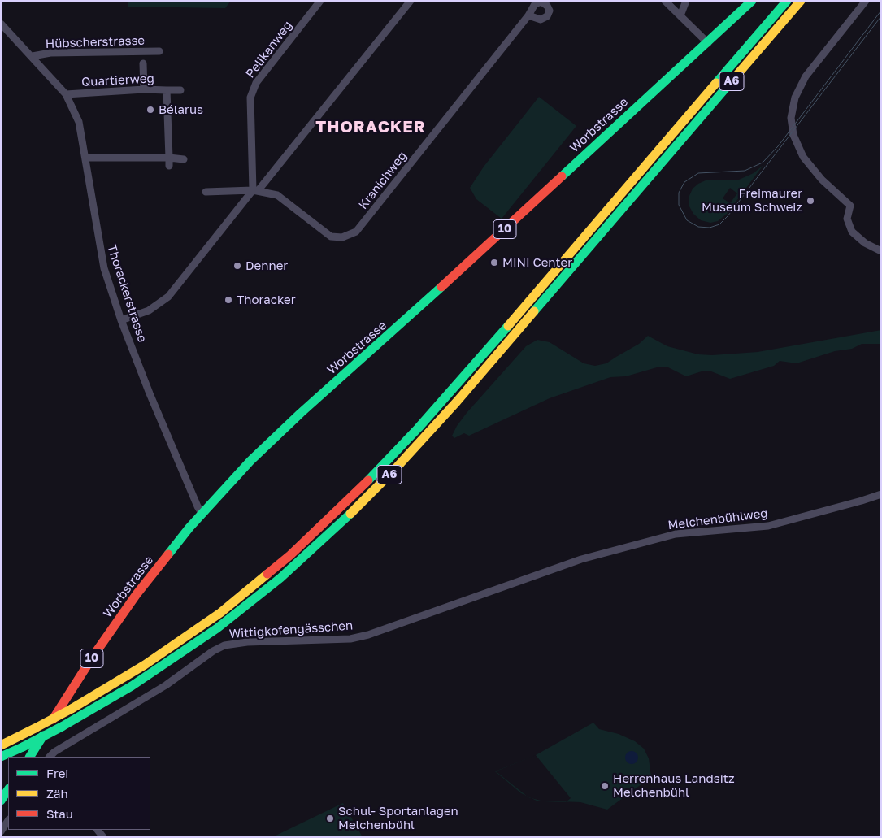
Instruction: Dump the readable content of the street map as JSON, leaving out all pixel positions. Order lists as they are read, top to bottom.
{
  "streets": {
    "main road": ["A6", "Worbstrasse", "10"],
    "street": [
      "Hübscherstrasse",
      "Pelikanweg",
      "Quartierweg",
      "Kranichweg",
      "Thorackerstrasse",
      "Melchenbühlweg",
      "Wittigkofengässchen"
    ]
  },
  "crossings": [
    ["Hübscherstrasse", "Thorackerstrasse"],
    ["Pelikanweg", "Kranichweg"],
    ["Quartierweg", "Thorackerstrasse"],
    ["Worbstrasse", "Thorackerstrasse"],
    ["Melchenbühlweg", "Wittigkofengässchen"]
  ],
  "districts": ["THORACKER"],
  "places": [
    "Bélarus",
    "Freimaurer Museum Schweiz",
    "MINI Center",
    "Denner",
    "Thoracker",
    "Herrenhaus Landsitz Melchenbühl",
    "Schul- Sportanlagen Melchenbühl"
  ],
  "legend": ["Frei", "Zäh", "Stau"]
}
